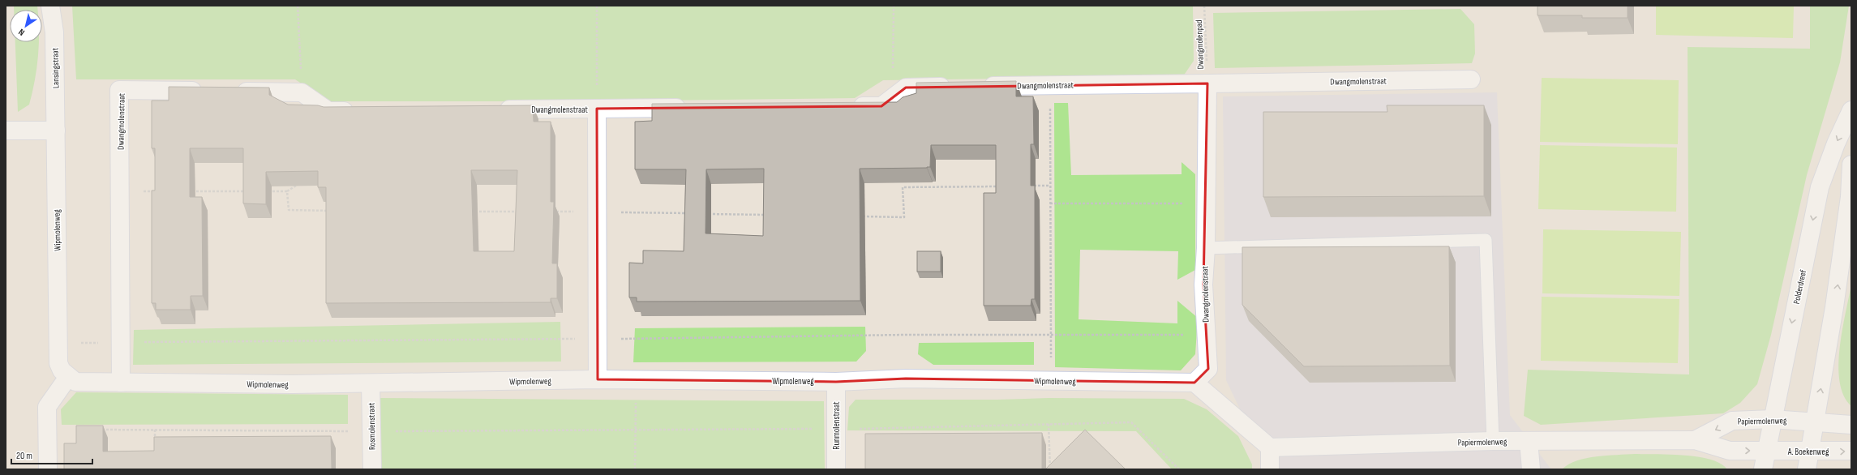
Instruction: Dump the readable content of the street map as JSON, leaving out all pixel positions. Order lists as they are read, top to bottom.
{
  "streets": {
    "street": [
      "Lansingstraat",
      "Dwangmolenstraat",
      "Wipmolenweg",
      "Polderdreef",
      "Papiermolenweg",
      "Runmolenstraat",
      "Rosmolenstraat",
      "A. Boekenweg"
    ],
    "path": ["Dwangmolenpad"]
  },
  "crossings": [
    ["Dwangmolenpad", "Dwangmolenstraat"],
    ["Lansingstraat", "Wipmolenweg"],
    ["Dwangmolenstraat", "Wipmolenweg"],
    ["Wipmolenweg", "Runmolenstraat"],
    ["Wipmolenweg", "Rosmolenstraat"],
    ["Polderdreef", "Papiermolenweg"],
    ["Polderdreef", "A. Boekenweg"],
    ["Papiermolenweg", "A. Boekenweg"]
  ],
  "scale_bar": "20 m",
  "north": "bottom left"
}
